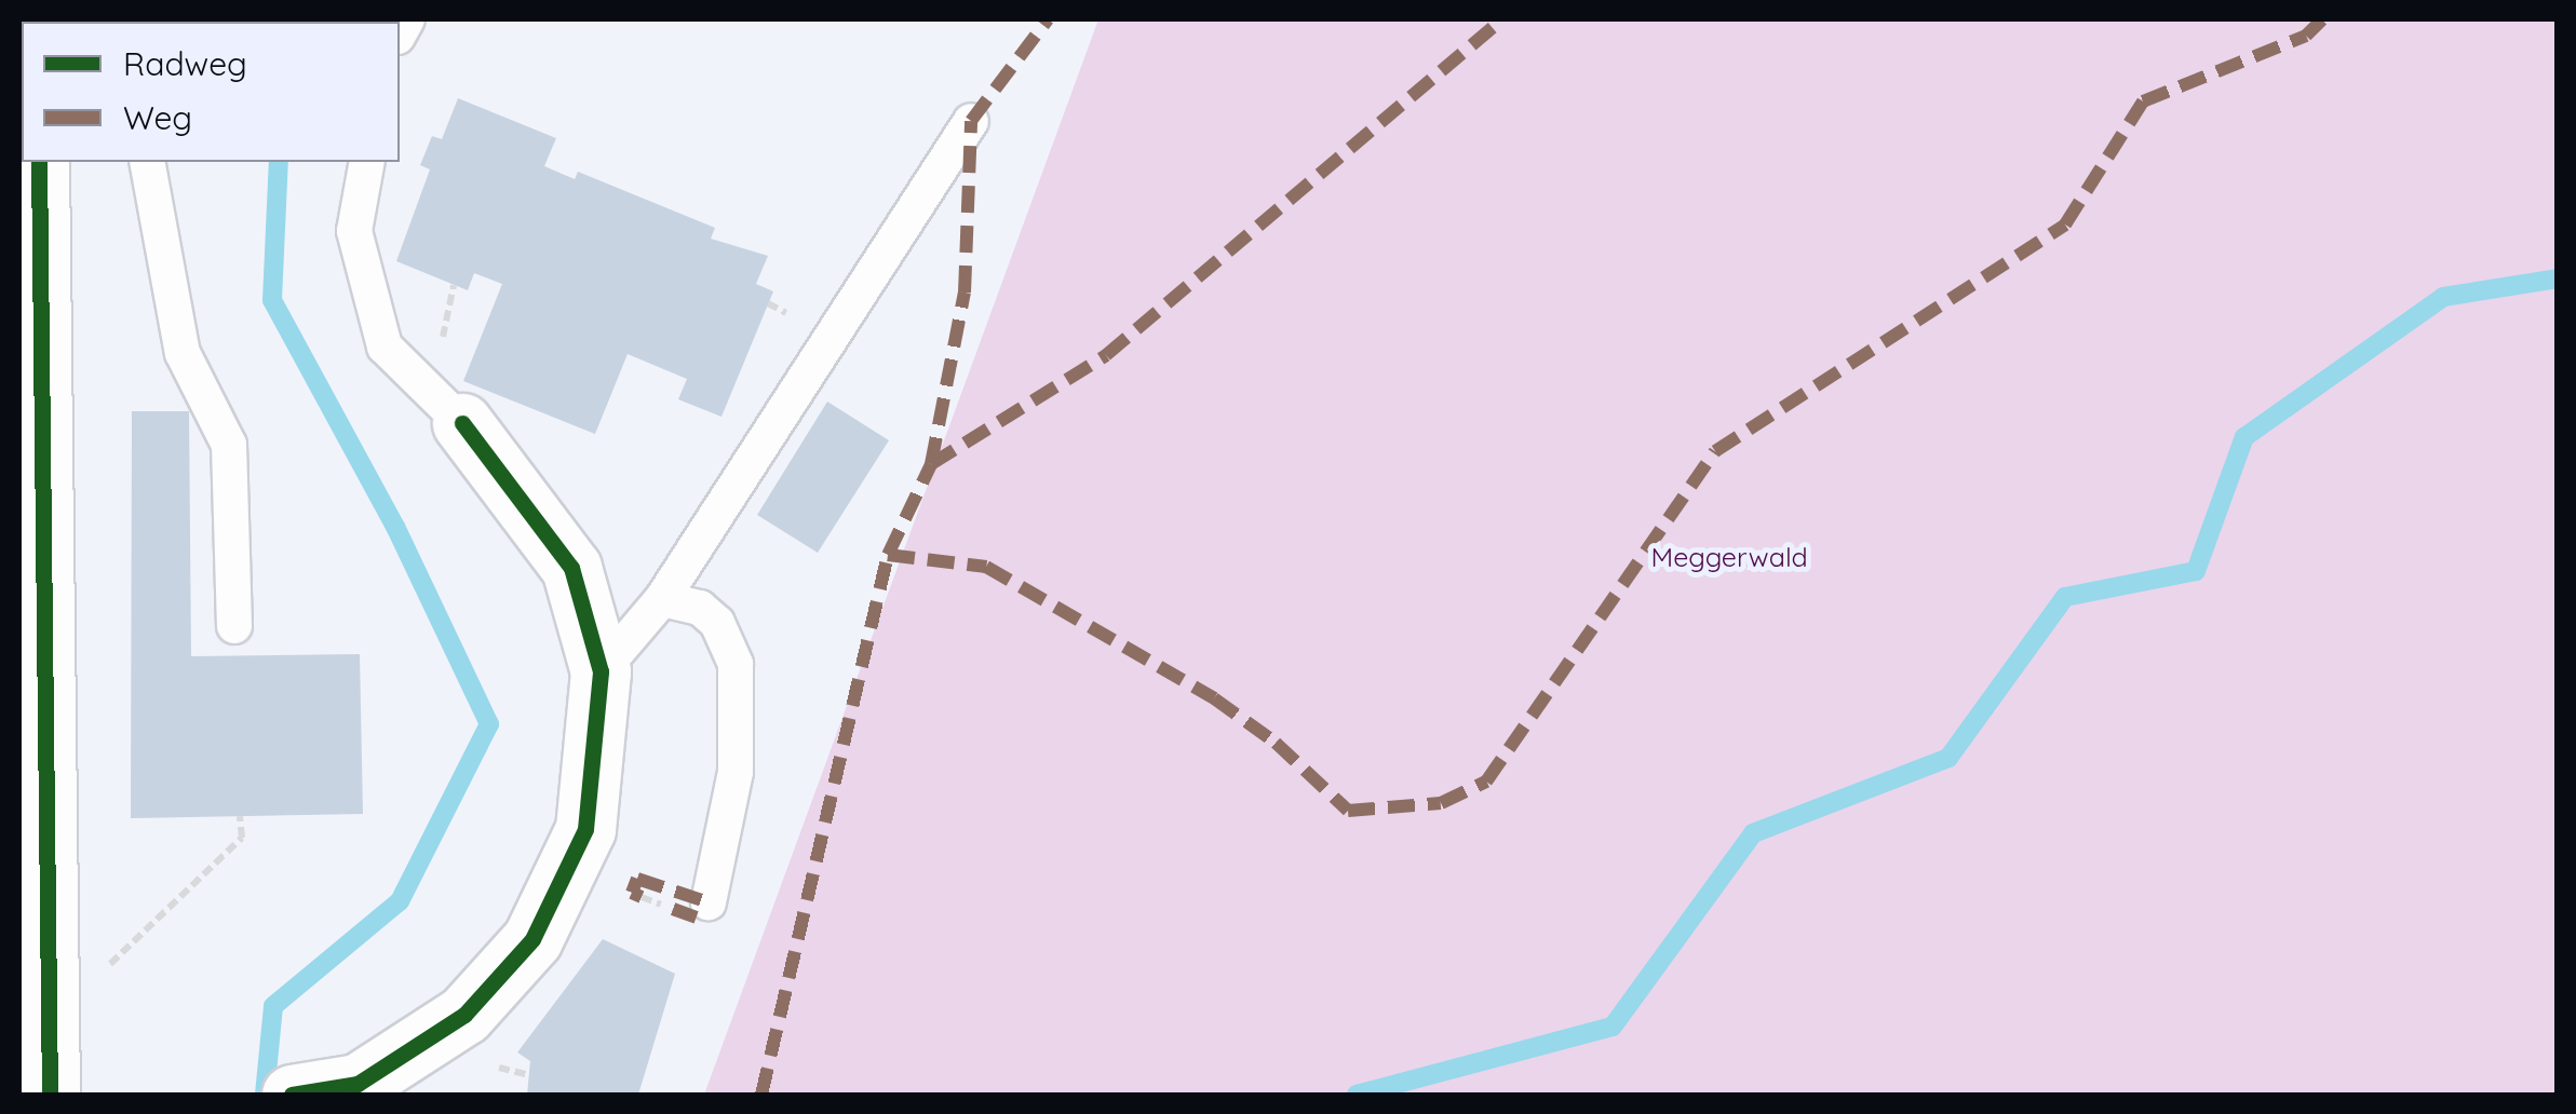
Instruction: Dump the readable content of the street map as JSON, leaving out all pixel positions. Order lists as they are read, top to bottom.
{
  "parks": ["Meggerwald"],
  "legend": ["Radweg", "Weg"]
}
